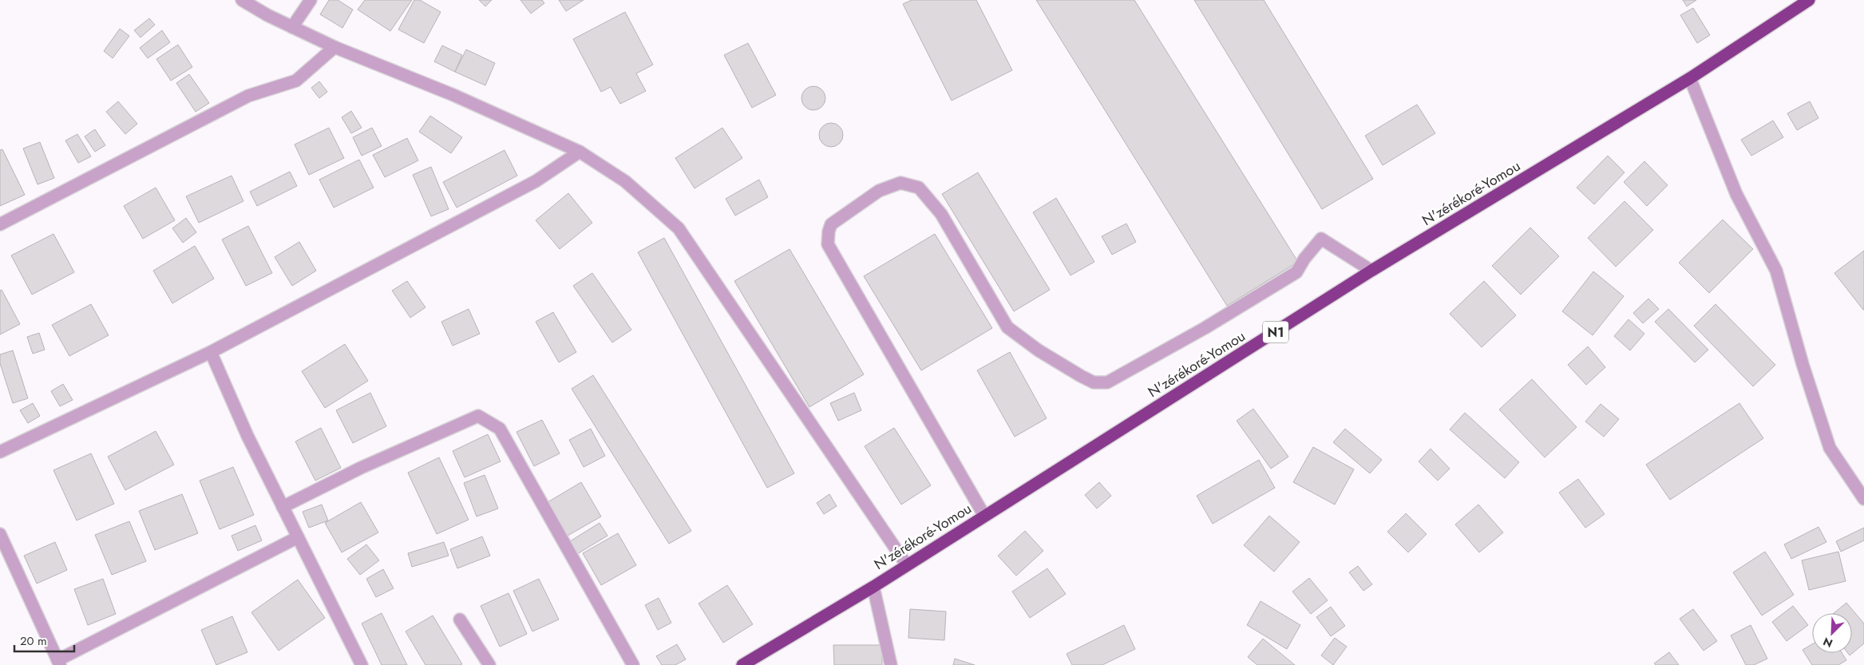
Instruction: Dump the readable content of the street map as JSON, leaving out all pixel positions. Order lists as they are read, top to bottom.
{
  "streets": {
    "highway": ["N'zérékoré-Yomou", "N1"]
  },
  "scale_bar": "20 m",
  "north": "bottom left"
}
